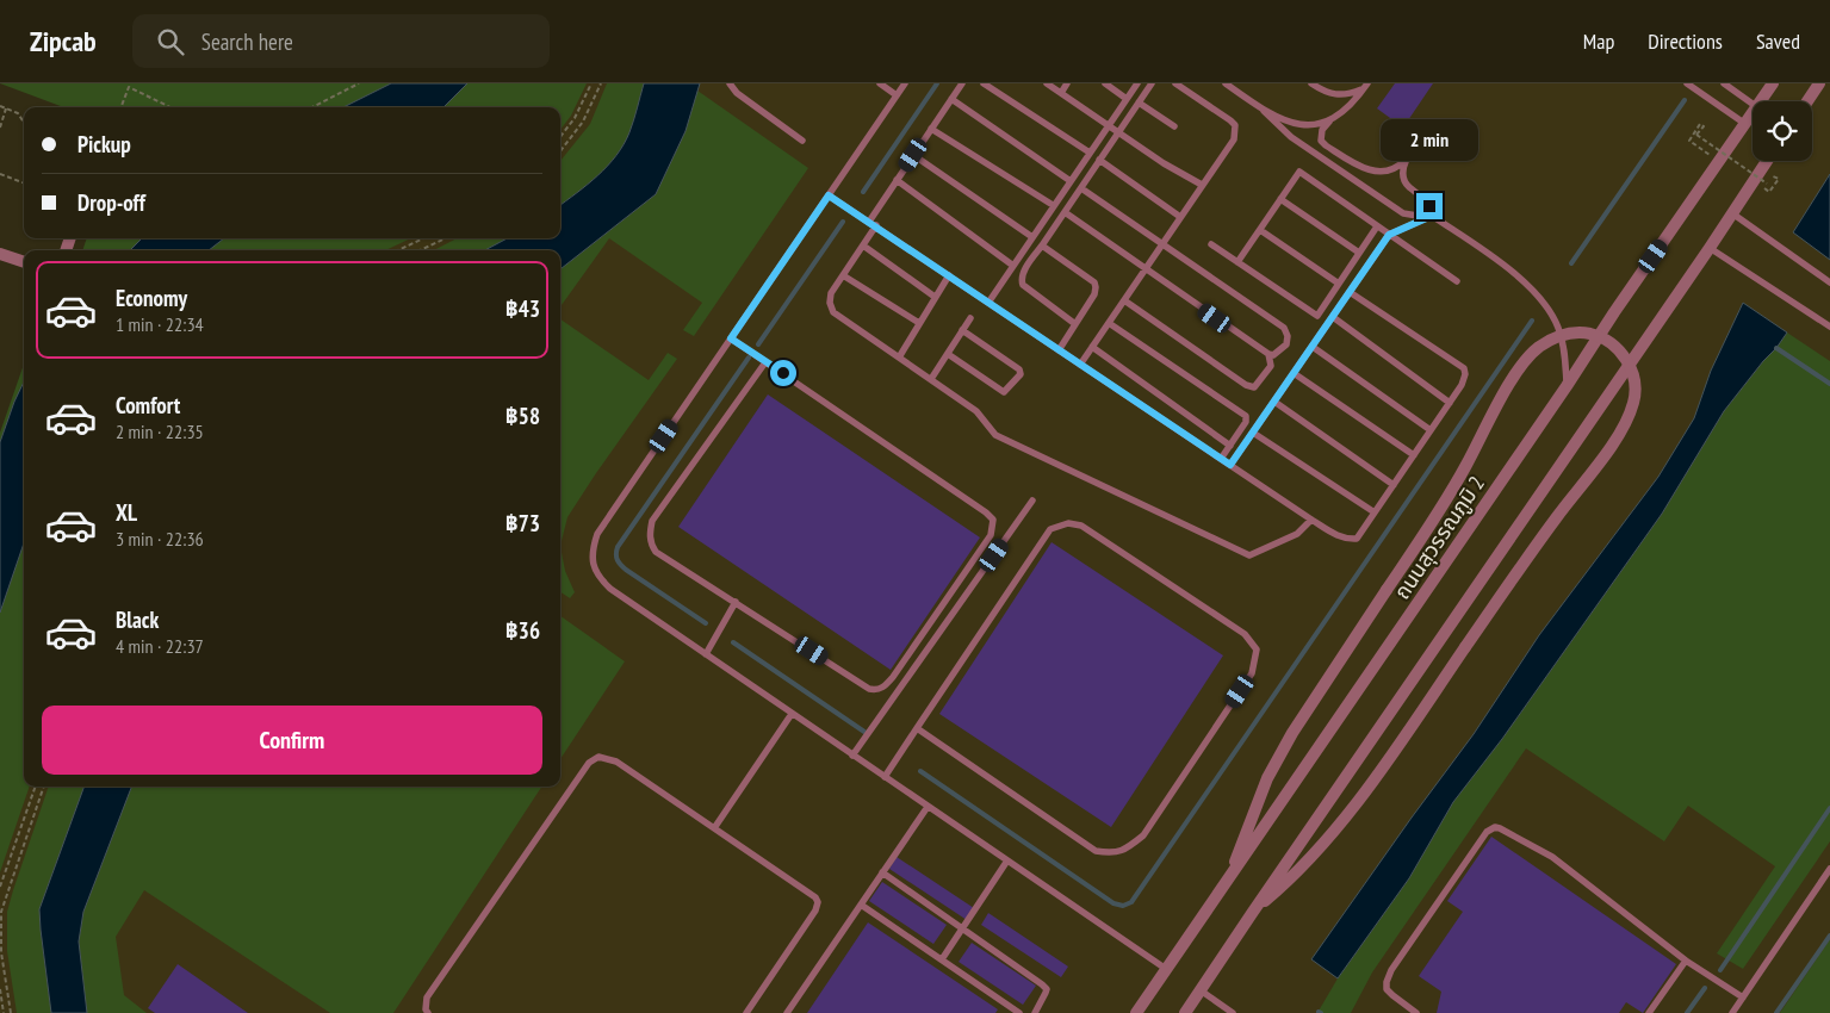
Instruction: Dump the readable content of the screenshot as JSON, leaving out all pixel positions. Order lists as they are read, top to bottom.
{
  "streets": {
    "street": ["ถนนสุวรรณภูมิ 2"]
  },
  "page": {
    "header": "Zipcab",
    "search": "Search here",
    "nav": ["Map", "Directions", "Saved"],
    "banner": ["Pickup", "Drop-off"],
    "bubble": "2 min",
    "list": [
      {
        "name": "Economy",
        "note": "1 min · 22:34",
        "value": "฿43"
      },
      {
        "name": "Comfort",
        "note": "2 min · 22:35",
        "value": "฿58"
      },
      {
        "name": "XL",
        "note": "3 min · 22:36",
        "value": "฿73"
      },
      {
        "name": "Black",
        "note": "4 min · 22:37",
        "value": "฿36"
      }
    ],
    "buttons": "Confirm"
  }
}
